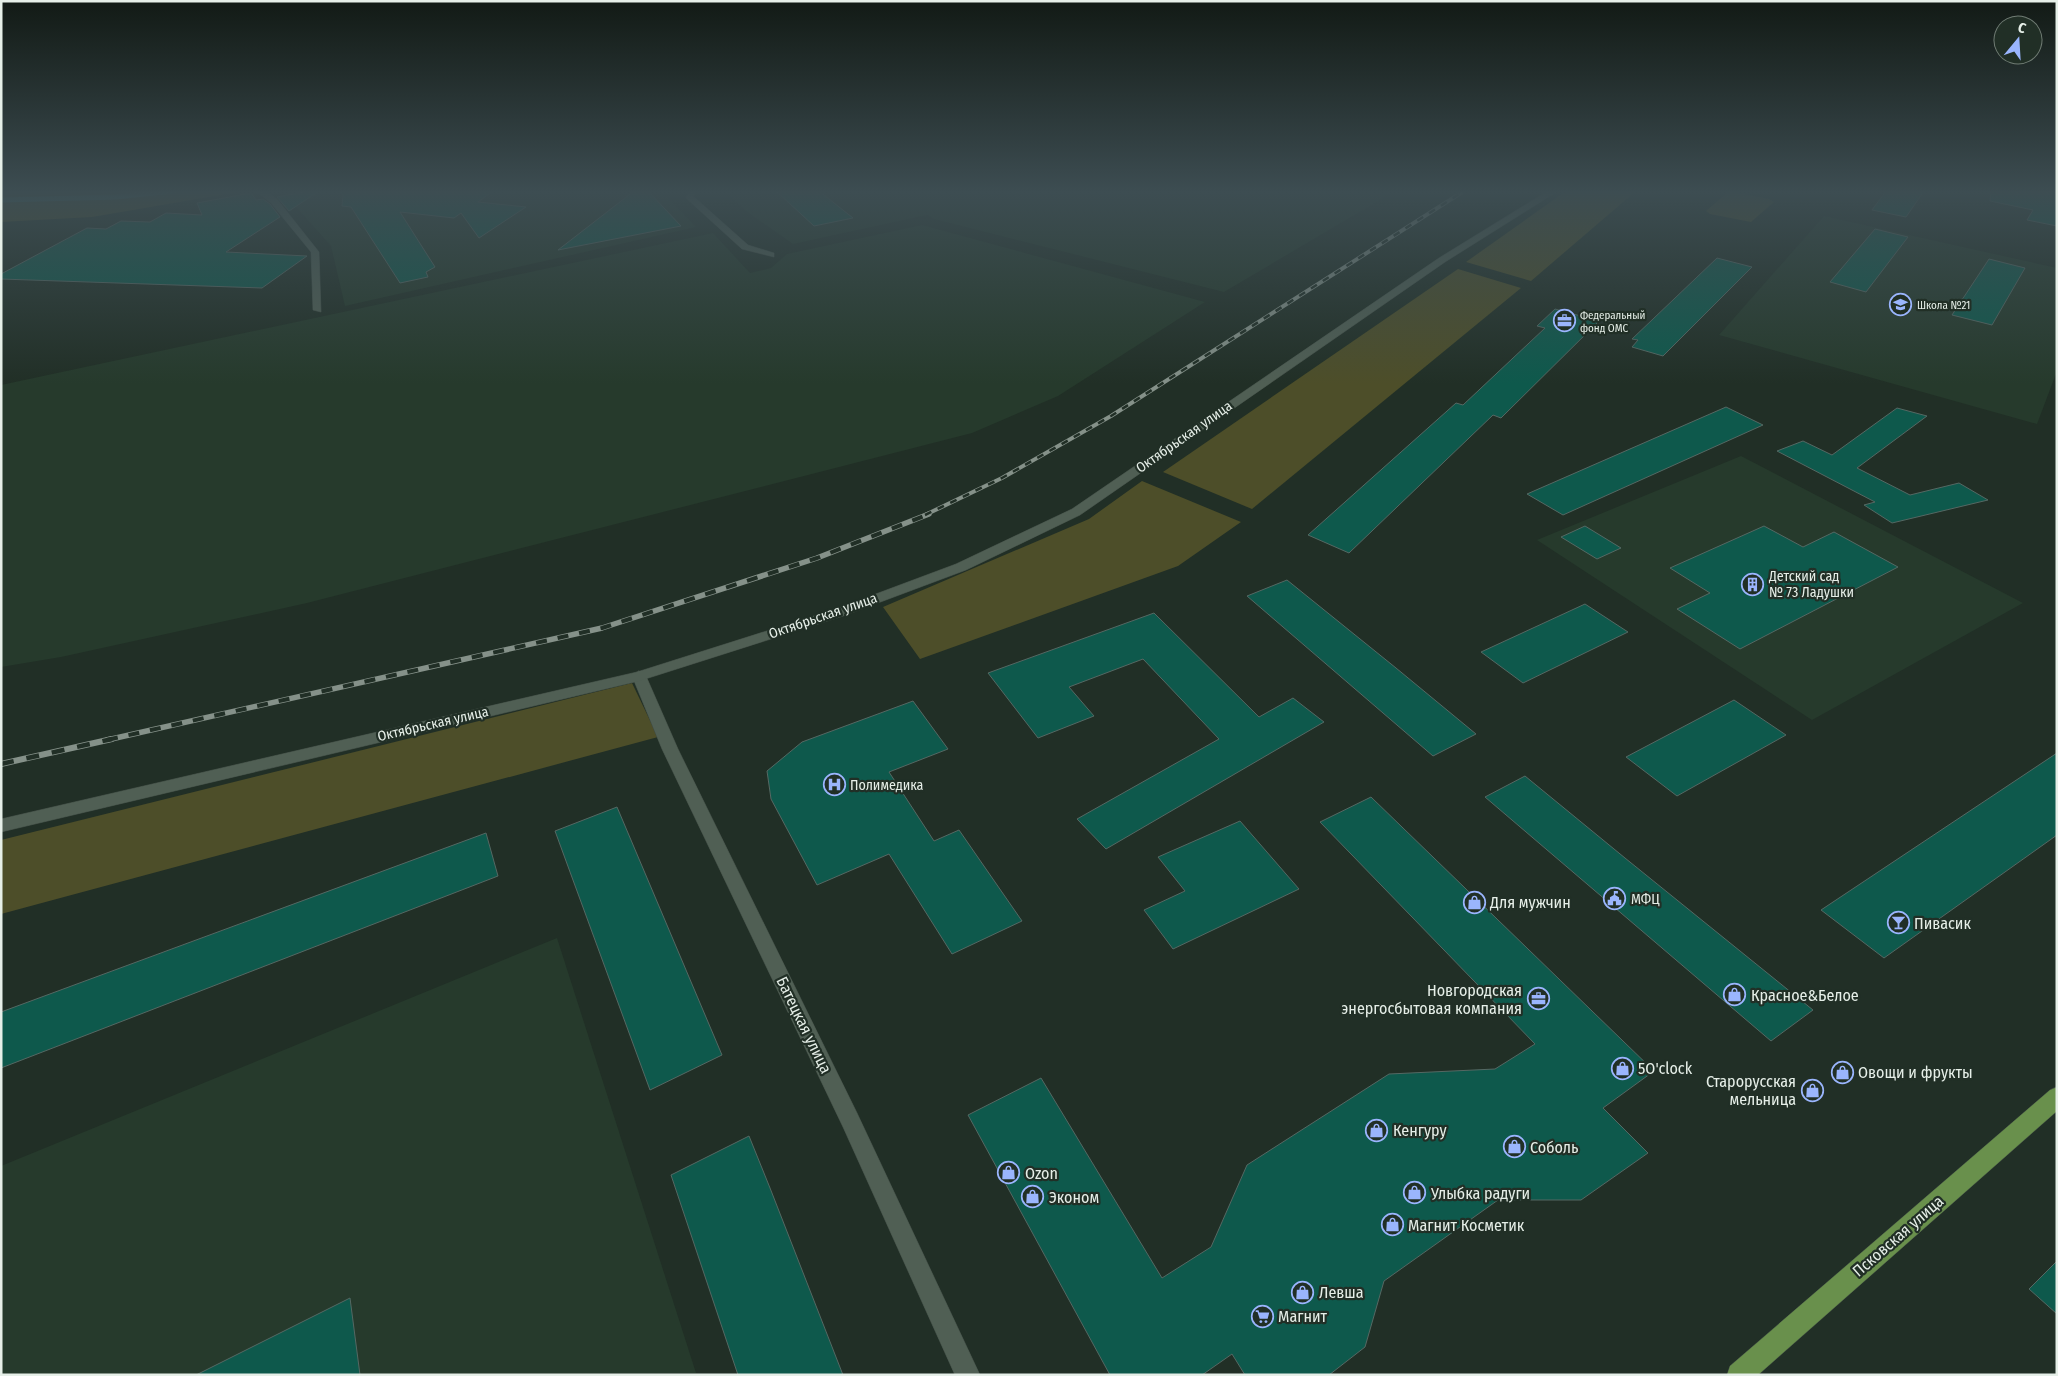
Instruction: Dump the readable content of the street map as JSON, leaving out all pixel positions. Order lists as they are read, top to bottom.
{
  "streets": {
    "main road": ["Октябрьская улица", "Батецкая улица", "Псковская улица"]
  },
  "crossings": [
    ["Октябрьская улица", "Батецкая улица"]
  ],
  "places": {
    "school or university": ["Школа №21"],
    "office": ["Федеральный фонд ОМС", "Новгородская энергосбытовая компания"],
    "building": ["Детский сад № 73 Ладушки"],
    "hospital": ["Полимедика"],
    "public building": ["МФЦ"],
    "shop": [
      "Для мужчин",
      "Красное&Белое",
      "5O'clock",
      "Овощи и фрукты",
      "Старорусская мельница",
      "Кенгуру",
      "Соболь",
      "Ozon",
      "Улыбка радуги",
      "Эконом",
      "Магнит Косметик",
      "Левша"
    ],
    "bar": ["Пивасик"],
    "supermarket": ["Магнит"]
  },
  "north": "top"
}
